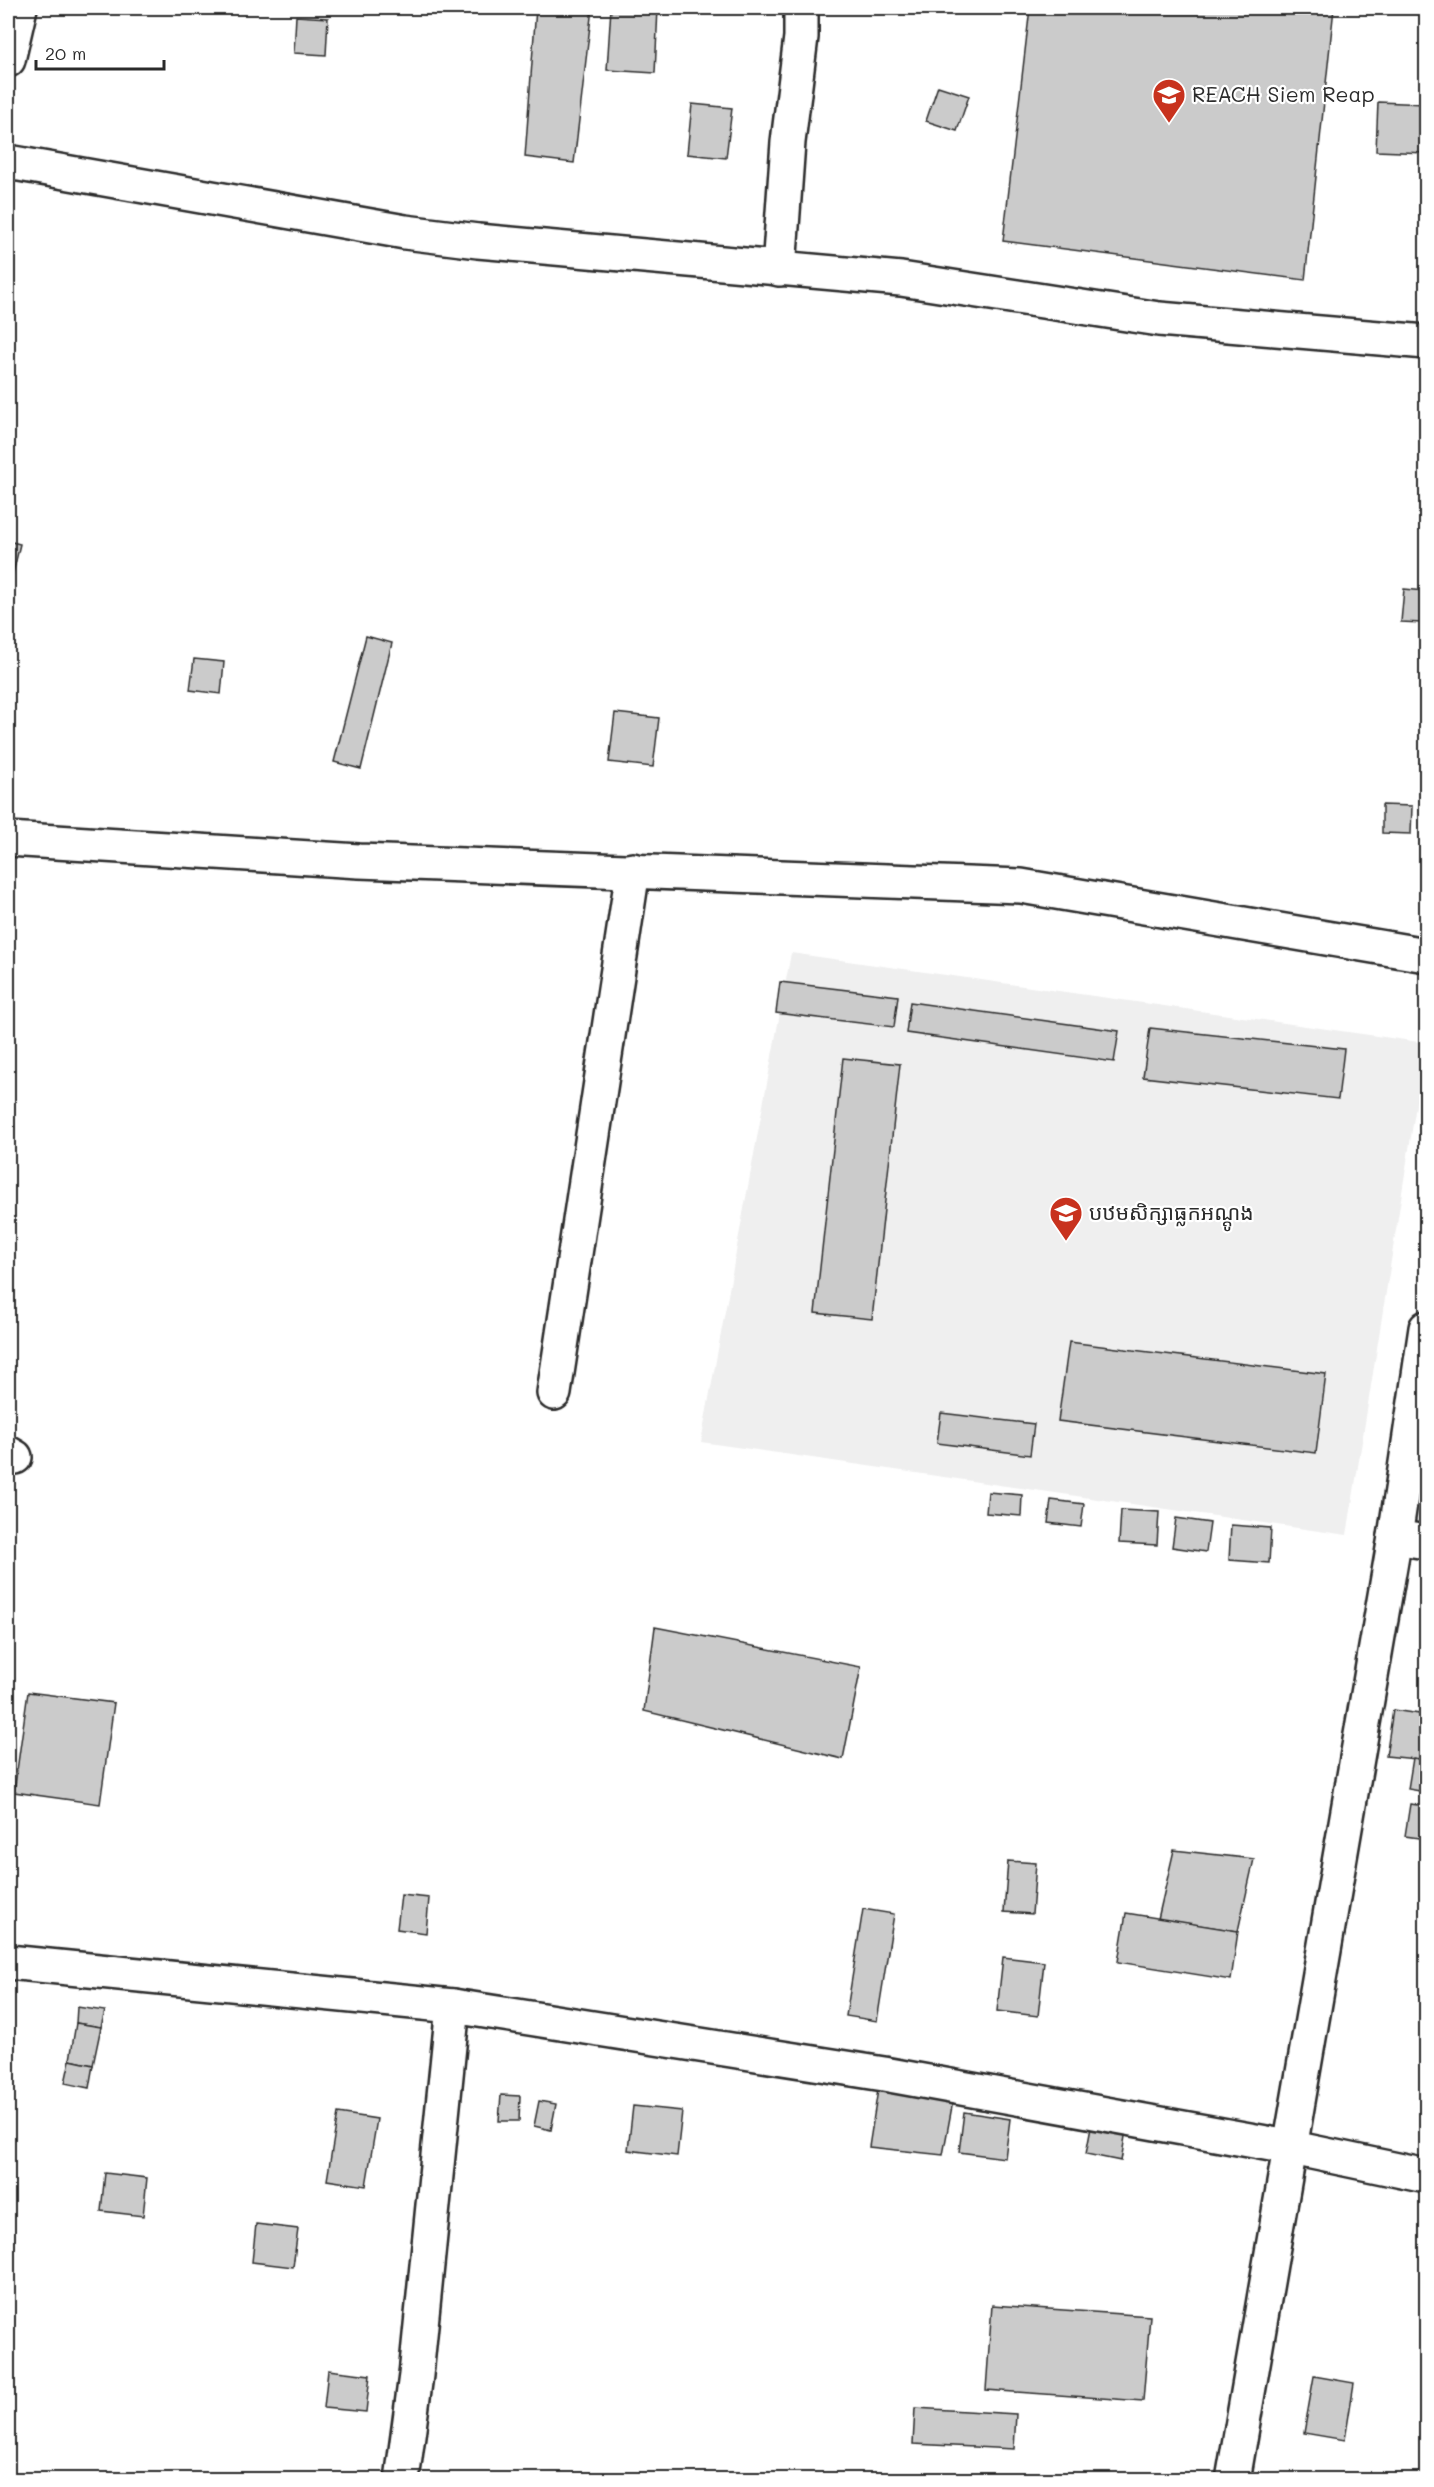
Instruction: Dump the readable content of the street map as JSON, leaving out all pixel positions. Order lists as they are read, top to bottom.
{
  "places": {
    "school or university": ["REACH Siem Reap", "បឋមសិក្សាធ្លកអណ្តូង"]
  },
  "scale_bar": "20 m"
}
